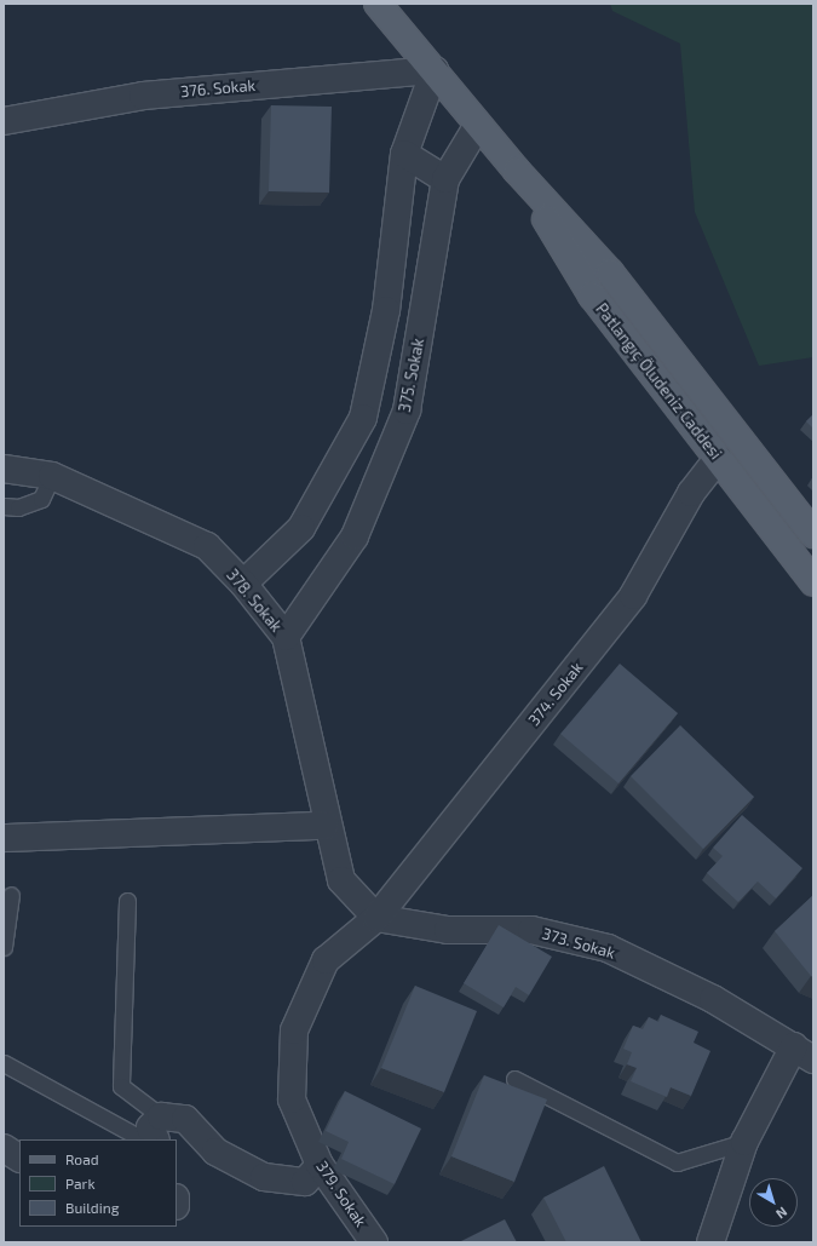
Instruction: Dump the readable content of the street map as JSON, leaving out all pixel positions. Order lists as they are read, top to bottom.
{
  "streets": {
    "main road": ["Patlangıç Öludeniz Caddesi"],
    "street": [
      "376. Sokak",
      "375. Sokak",
      "378. Sokak",
      "374. Sokak",
      "373. Sokak",
      "379. Sokak"
    ]
  },
  "crossings": [
    ["376. Sokak", "Patlangıç Öludeniz Caddesi"],
    ["375. Sokak", "Patlangıç Öludeniz Caddesi"],
    ["375. Sokak", "378. Sokak"],
    ["Patlangıç Öludeniz Caddesi", "374. Sokak"],
    ["378. Sokak", "374. Sokak"],
    ["378. Sokak", "373. Sokak"],
    ["378. Sokak", "379. Sokak"],
    ["374. Sokak", "373. Sokak"],
    ["374. Sokak", "379. Sokak"],
    ["373. Sokak", "379. Sokak"]
  ],
  "legend": ["Road", "Park", "Building"],
  "north": "bottom right"
}
